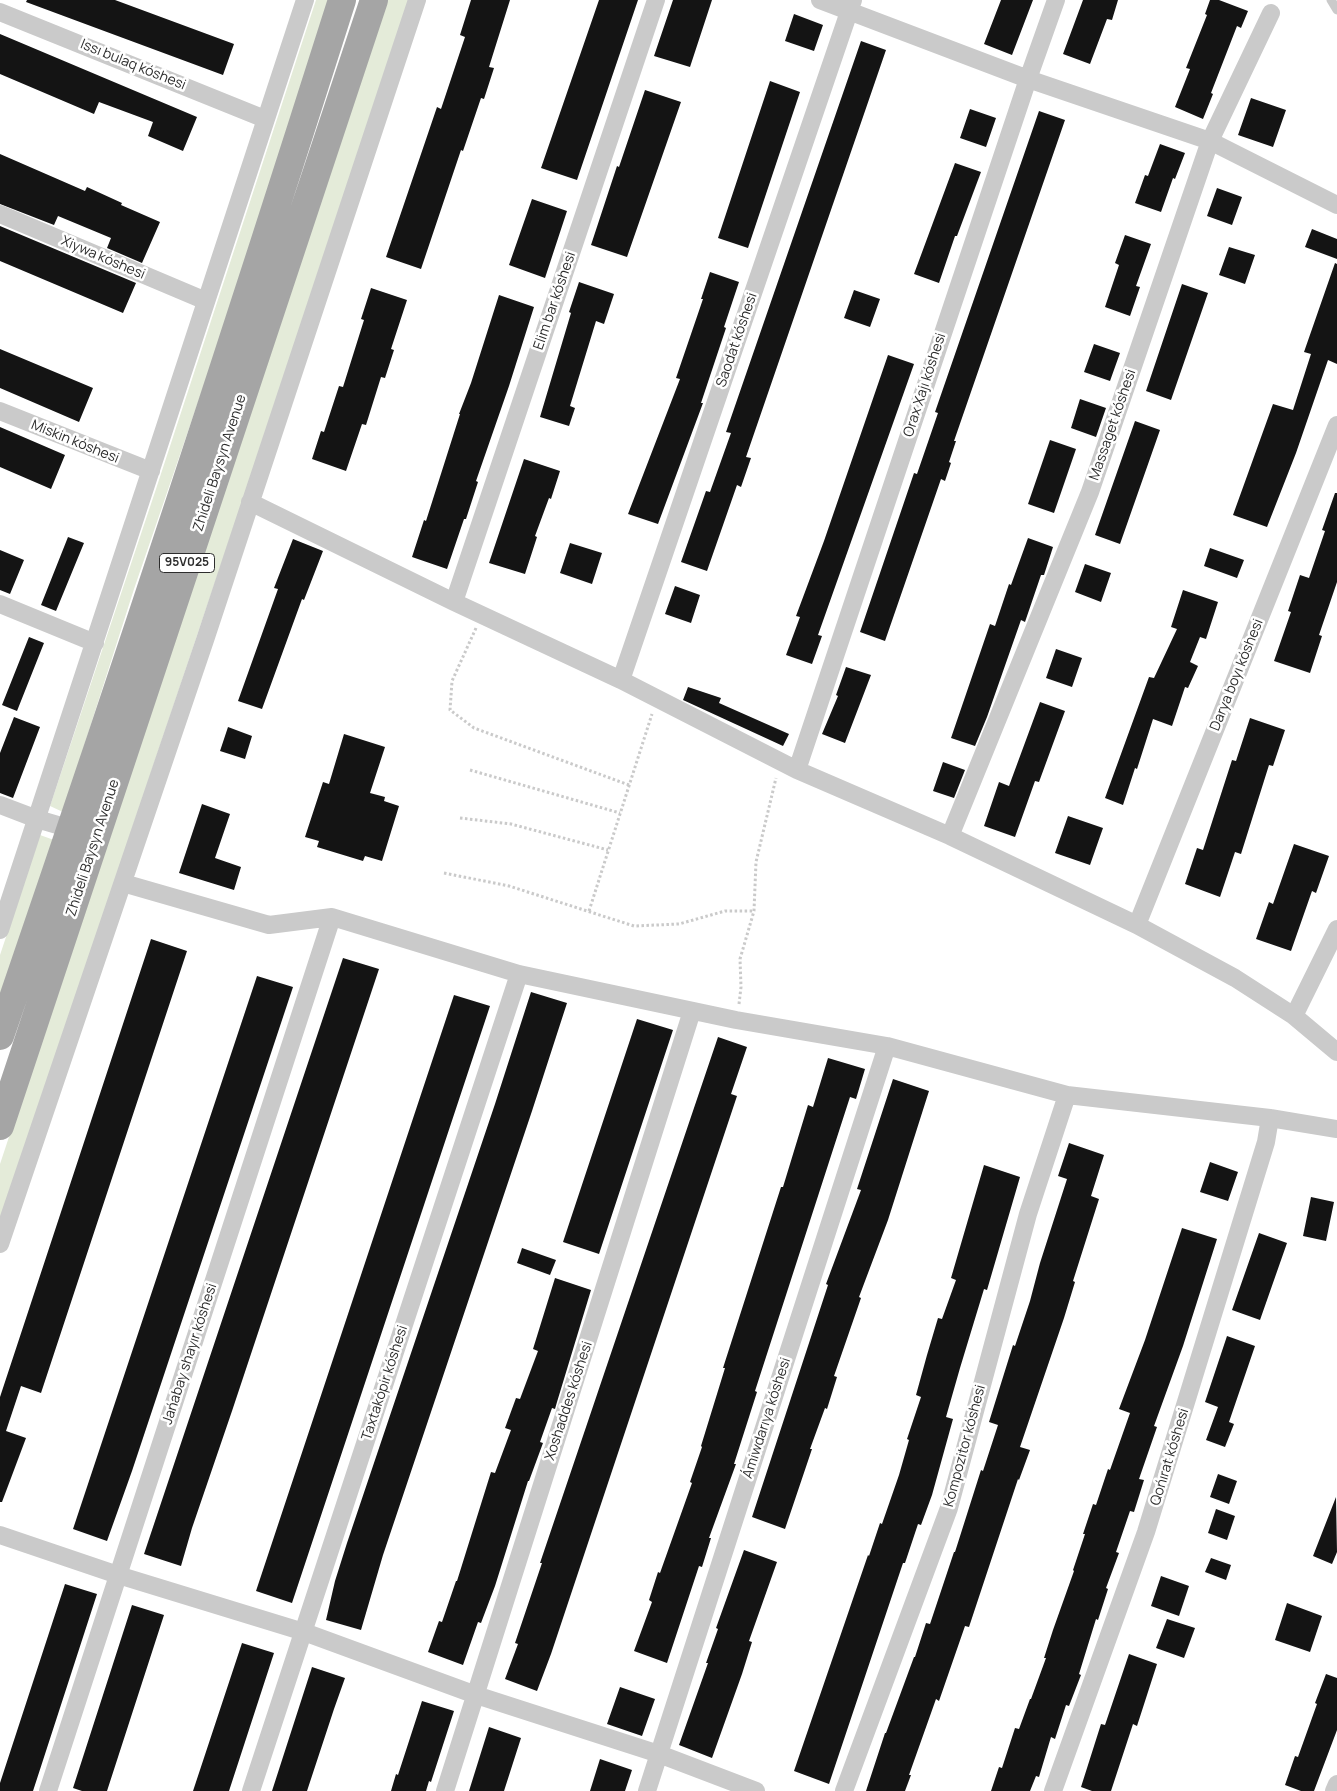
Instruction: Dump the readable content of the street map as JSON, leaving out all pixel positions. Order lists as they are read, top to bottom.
{
  "streets": {
    "main road": ["Zhideli Baysyn Avenue", "95V025"],
    "street": [
      "Issı bulaq kóshesi",
      "Xiywa kóshesi",
      "Elim bar kóshesi",
      "Saodat kóshesi",
      "Orax Xajı kóshesi",
      "Massaget kóshesi",
      "Miskin kóshesi",
      "Darya boyı kóshesi",
      "Jańabay shayır kóshesi",
      "Taxtakópir kóshesi",
      "Xoshaddes kóshesi",
      "Ámiwdarıya kóshesi",
      "Kompozitor kóshesi",
      "Qońırat kóshesi"
    ]
  }
}
